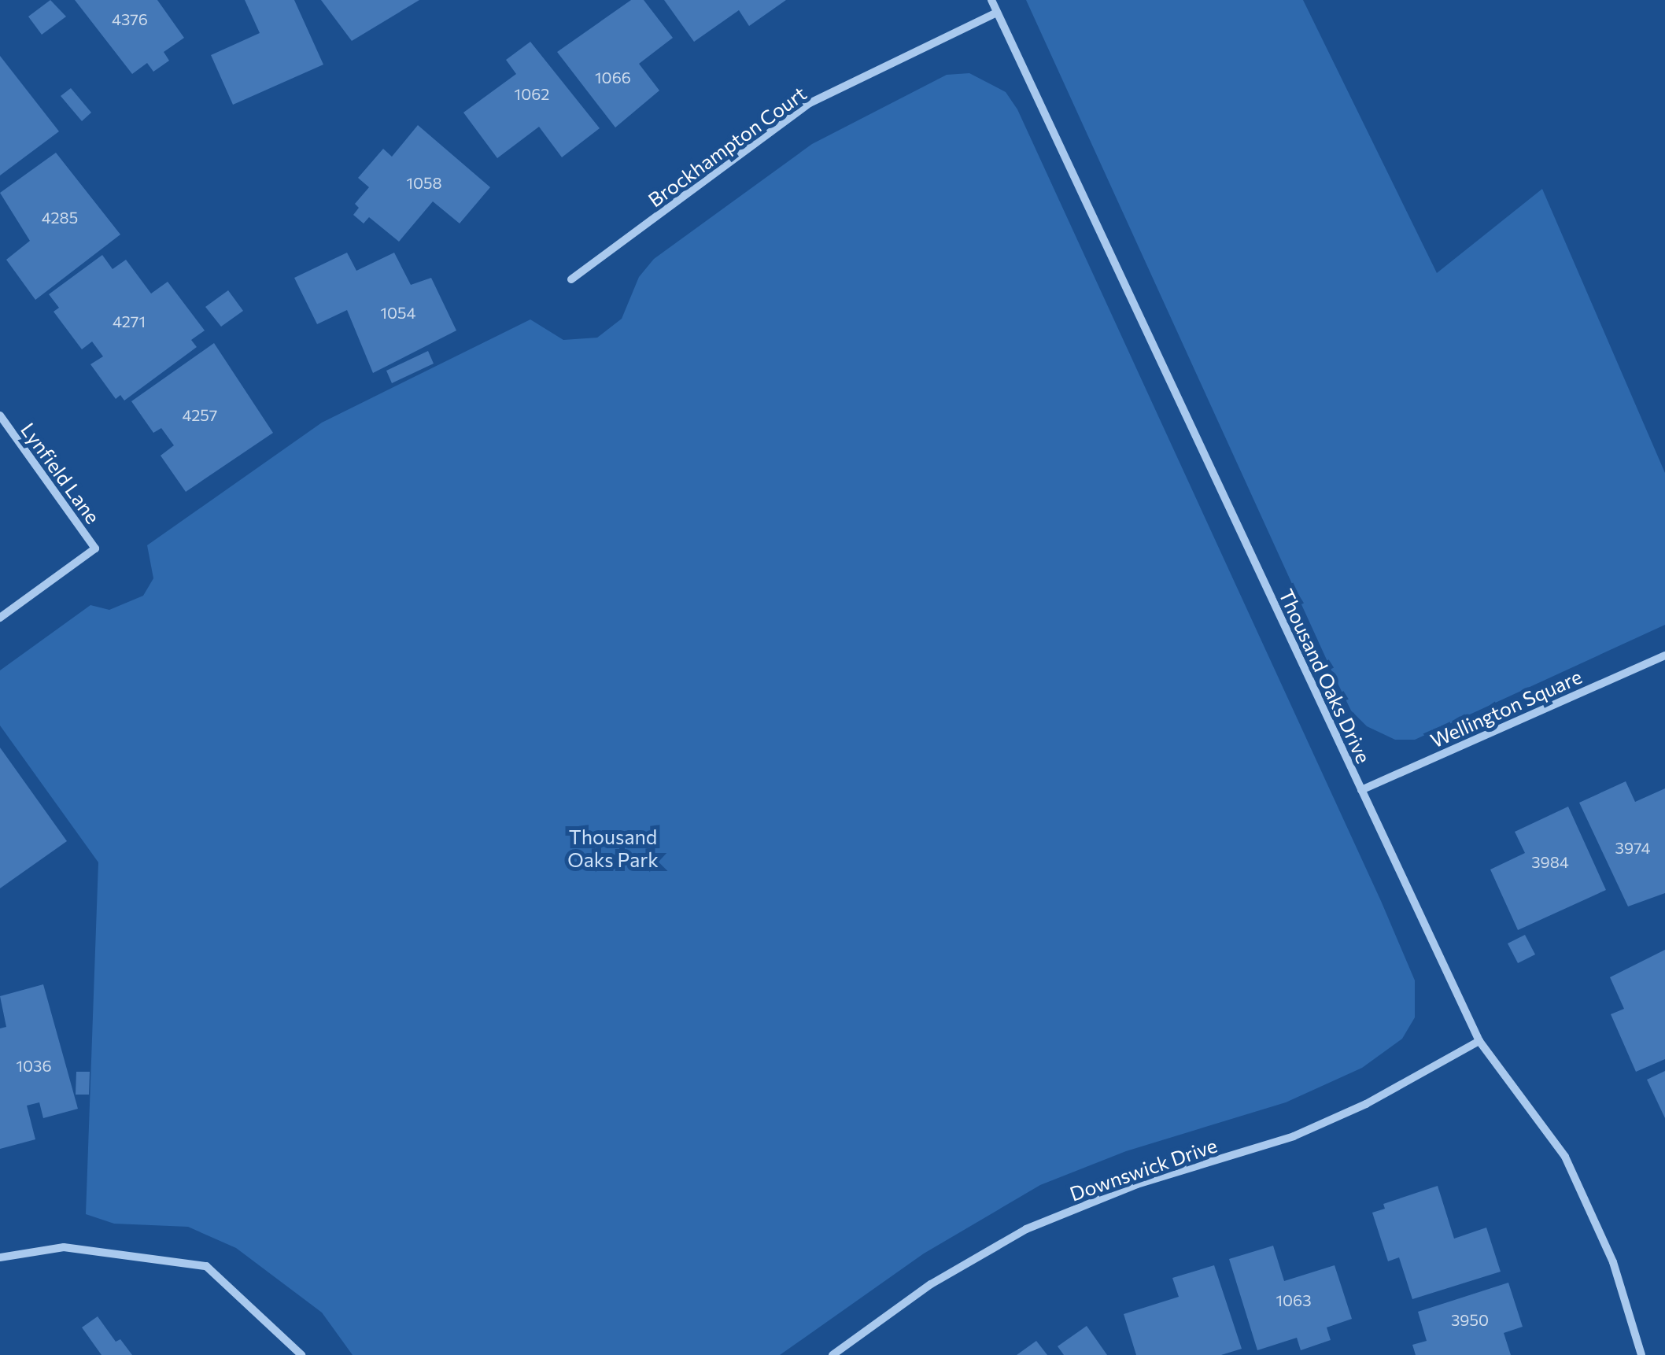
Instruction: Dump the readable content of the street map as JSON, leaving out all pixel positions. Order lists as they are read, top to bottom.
{
  "streets": {
    "street": [
      "Brockhampton Court",
      "Lynfield Lane",
      "Thousand Oaks Drive",
      "Wellington Square",
      "Downswick Drive"
    ]
  },
  "crossings": [
    ["Brockhampton Court", "Thousand Oaks Drive"],
    ["Thousand Oaks Drive", "Wellington Square"],
    ["Thousand Oaks Drive", "Downswick Drive"]
  ],
  "parks": ["Thousand Oaks Park"],
  "house_numbers": [
    "4376",
    "1066",
    "1062",
    "1058",
    "4285",
    "1054",
    "4271",
    "4257",
    "3974",
    "3984",
    "1036",
    "1063",
    "3950"
  ]
}
